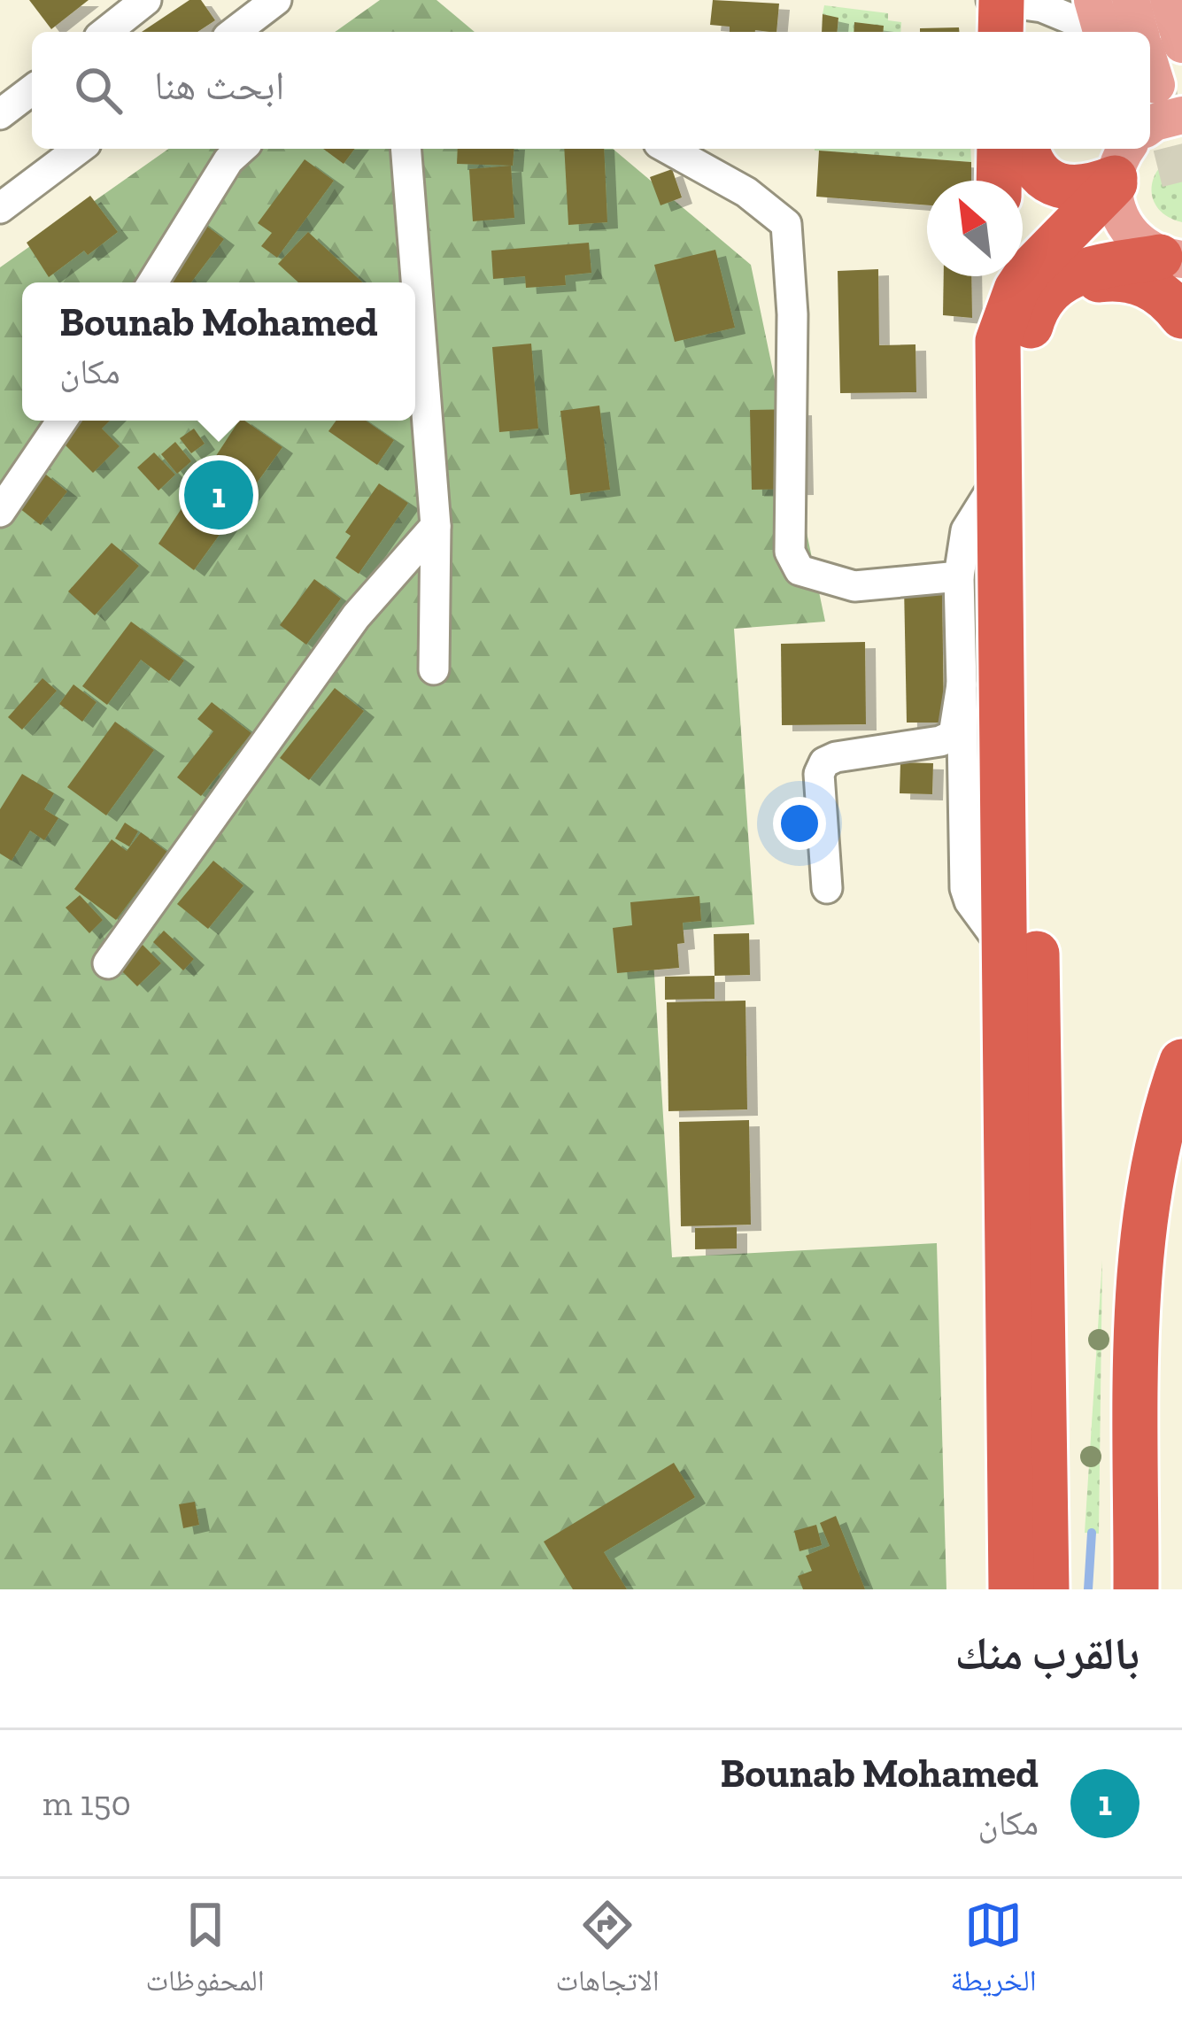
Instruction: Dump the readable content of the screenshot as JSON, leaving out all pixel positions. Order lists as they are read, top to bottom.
{
  "north": "top left",
  "page": {
    "search": "ابحث هنا",
    "popup": ["Bounab Mohamed", "مكان"],
    "pins": "1",
    "heading": "بالقرب منك",
    "list": [
      {
        "mark": "1",
        "name": "Bounab Mohamed",
        "note": "مكان",
        "value": "150 m"
      }
    ],
    "nav": ["الخريطة", "الاتجاهات", "المحفوظات"]
  }
}
